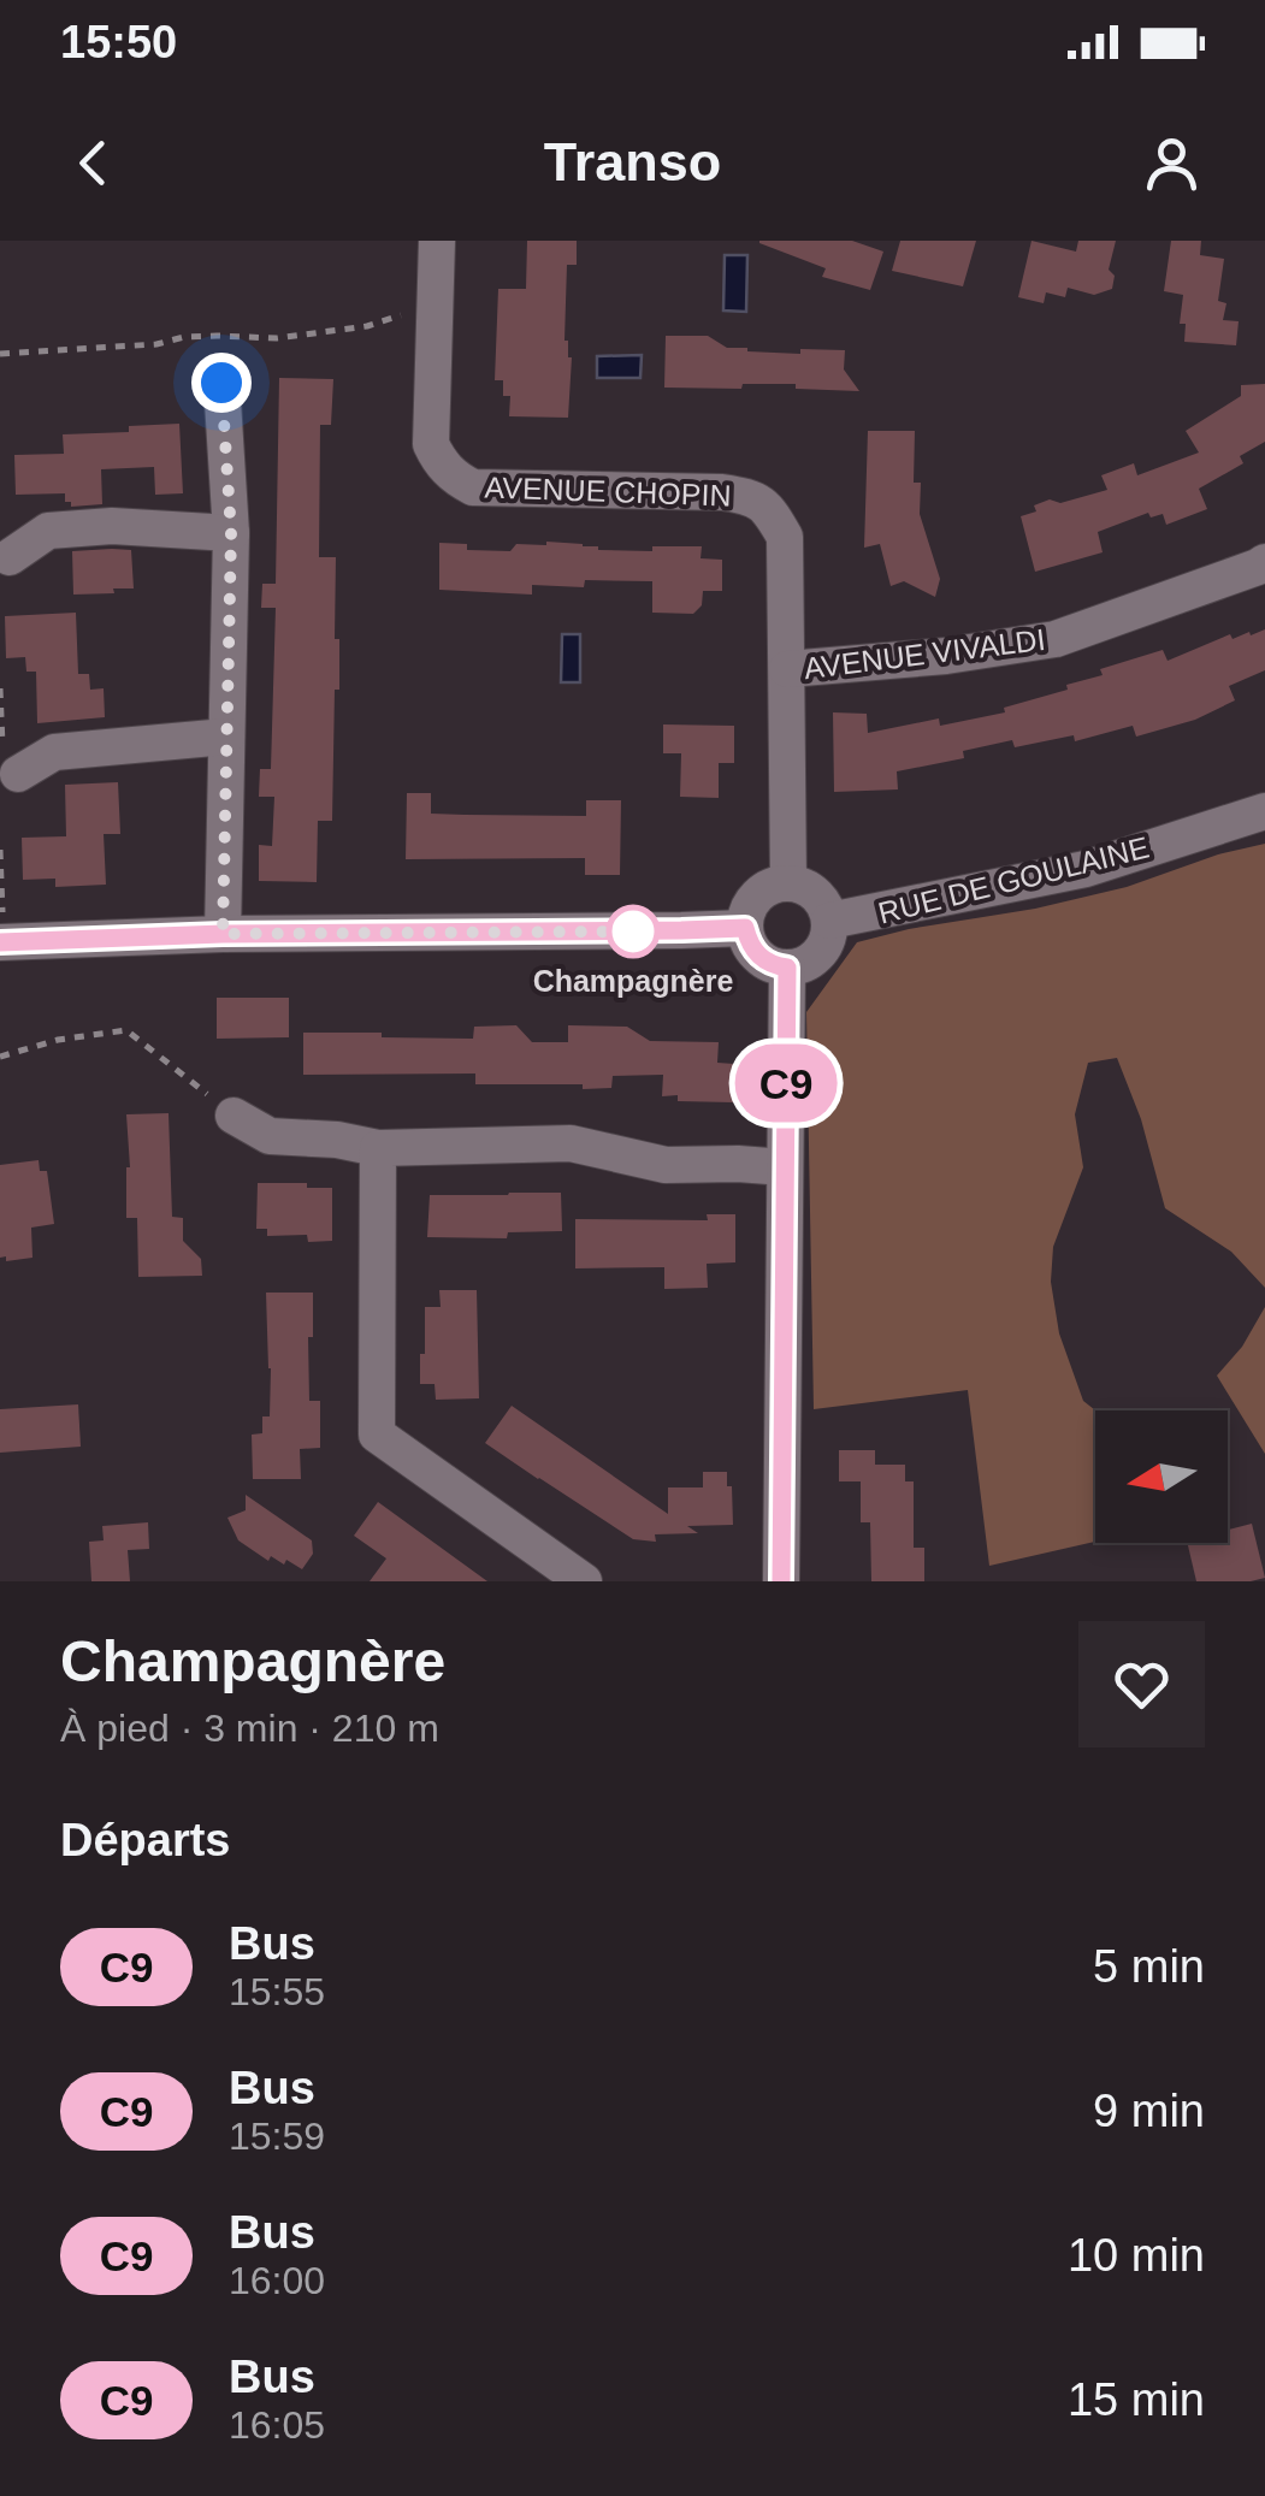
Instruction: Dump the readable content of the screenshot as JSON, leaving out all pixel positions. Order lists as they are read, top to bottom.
{
  "streets": {
    "street": ["AVENUE CHOPIN", "AVENUE VIVALDI", "RUE DE GOULAINE"]
  },
  "crossings": [
    ["AVENUE CHOPIN", "AVENUE VIVALDI"],
    ["AVENUE CHOPIN", "RUE DE GOULAINE"]
  ],
  "places": ["Champagnère"],
  "lines": ["bus line C9"],
  "north": "left",
  "page": {
    "status": "15:50",
    "header": "Transo",
    "on_map": "C9",
    "heading": [
      ["Champagnère", "À pied · 3 min · 210 m"],
      "Départs"
    ],
    "list": [
      {
        "mark": "C9",
        "name": "Bus",
        "note": "15:55",
        "value": "5 min"
      },
      {
        "mark": "C9",
        "name": "Bus",
        "note": "15:59",
        "value": "9 min"
      },
      {
        "mark": "C9",
        "name": "Bus",
        "note": "16:00",
        "value": "10 min"
      },
      {
        "mark": "C9",
        "name": "Bus",
        "note": "16:05",
        "value": "15 min"
      }
    ]
  }
}
